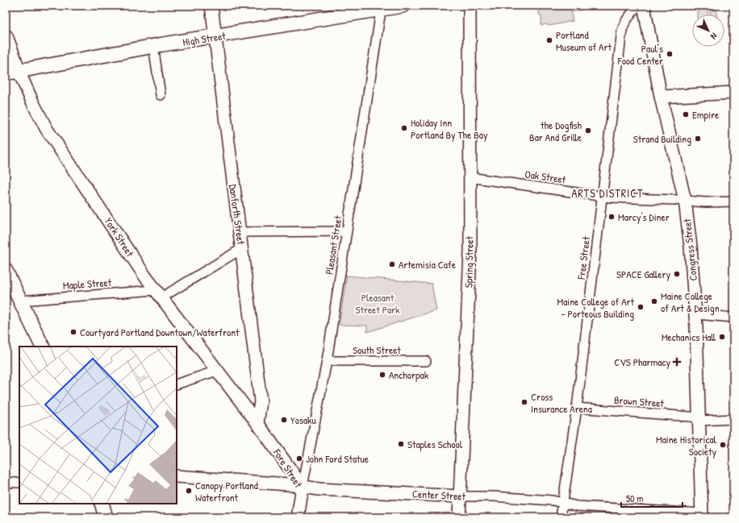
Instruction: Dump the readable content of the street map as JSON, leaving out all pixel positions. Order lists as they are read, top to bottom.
{
  "streets": {
    "main road": ["High Street", "York Street"],
    "street": [
      "Oak Street",
      "Danforth Street",
      "Pleasant Street",
      "Congress Street",
      "Free Street",
      "Spring Street",
      "Maple Street",
      "South Street",
      "Brown Street",
      "Fore Street",
      "Center Street"
    ]
  },
  "crossings": [
    ["High Street", "Danforth Street"],
    ["High Street", "York Street"],
    ["High Street", "Pleasant Street"],
    ["Oak Street", "Congress Street"],
    ["Oak Street", "Free Street"],
    ["Oak Street", "Spring Street"],
    ["Danforth Street", "York Street"],
    ["Danforth Street", "Maple Street"],
    ["Danforth Street", "Fore Street"],
    ["York Street", "Maple Street"],
    ["York Street", "Fore Street"],
    ["Pleasant Street", "South Street"],
    ["Pleasant Street", "Fore Street"],
    ["Pleasant Street", "Center Street"],
    ["Congress Street", "Brown Street"],
    ["Congress Street", "Center Street"],
    ["Free Street", "Brown Street"],
    ["Free Street", "Center Street"],
    ["Spring Street", "Center Street"],
    ["Fore Street", "Center Street"]
  ],
  "districts": ["ARTS DISTRICT"],
  "parks": ["Pleasant Street Park"],
  "places": {
    "other": [
      "Portland Museum of Art",
      "Paul's Food Center",
      "Empire",
      "Holiday Inn Portland By The Bay",
      "the Dogfish Bar And Grille",
      "Strand Building",
      "Marcy's Diner",
      "Artemisia Cafe",
      "SPACE Gallery",
      "Maine College of Art & Design",
      "Maine College of Art – Porteous Building",
      "Courtyard Portland Downtown/Waterfront",
      "Mechanics Hall",
      "Anchorpak",
      "Cross Insurance Arena",
      "Yosaku",
      "Staples School",
      "Maine Historical Society",
      "John Ford Statue",
      "Canopy Portland Waterfront"
    ],
    "health": ["CVS Pharmacy"]
  },
  "scale_bar": "50 m",
  "north": "bottom right"
}
